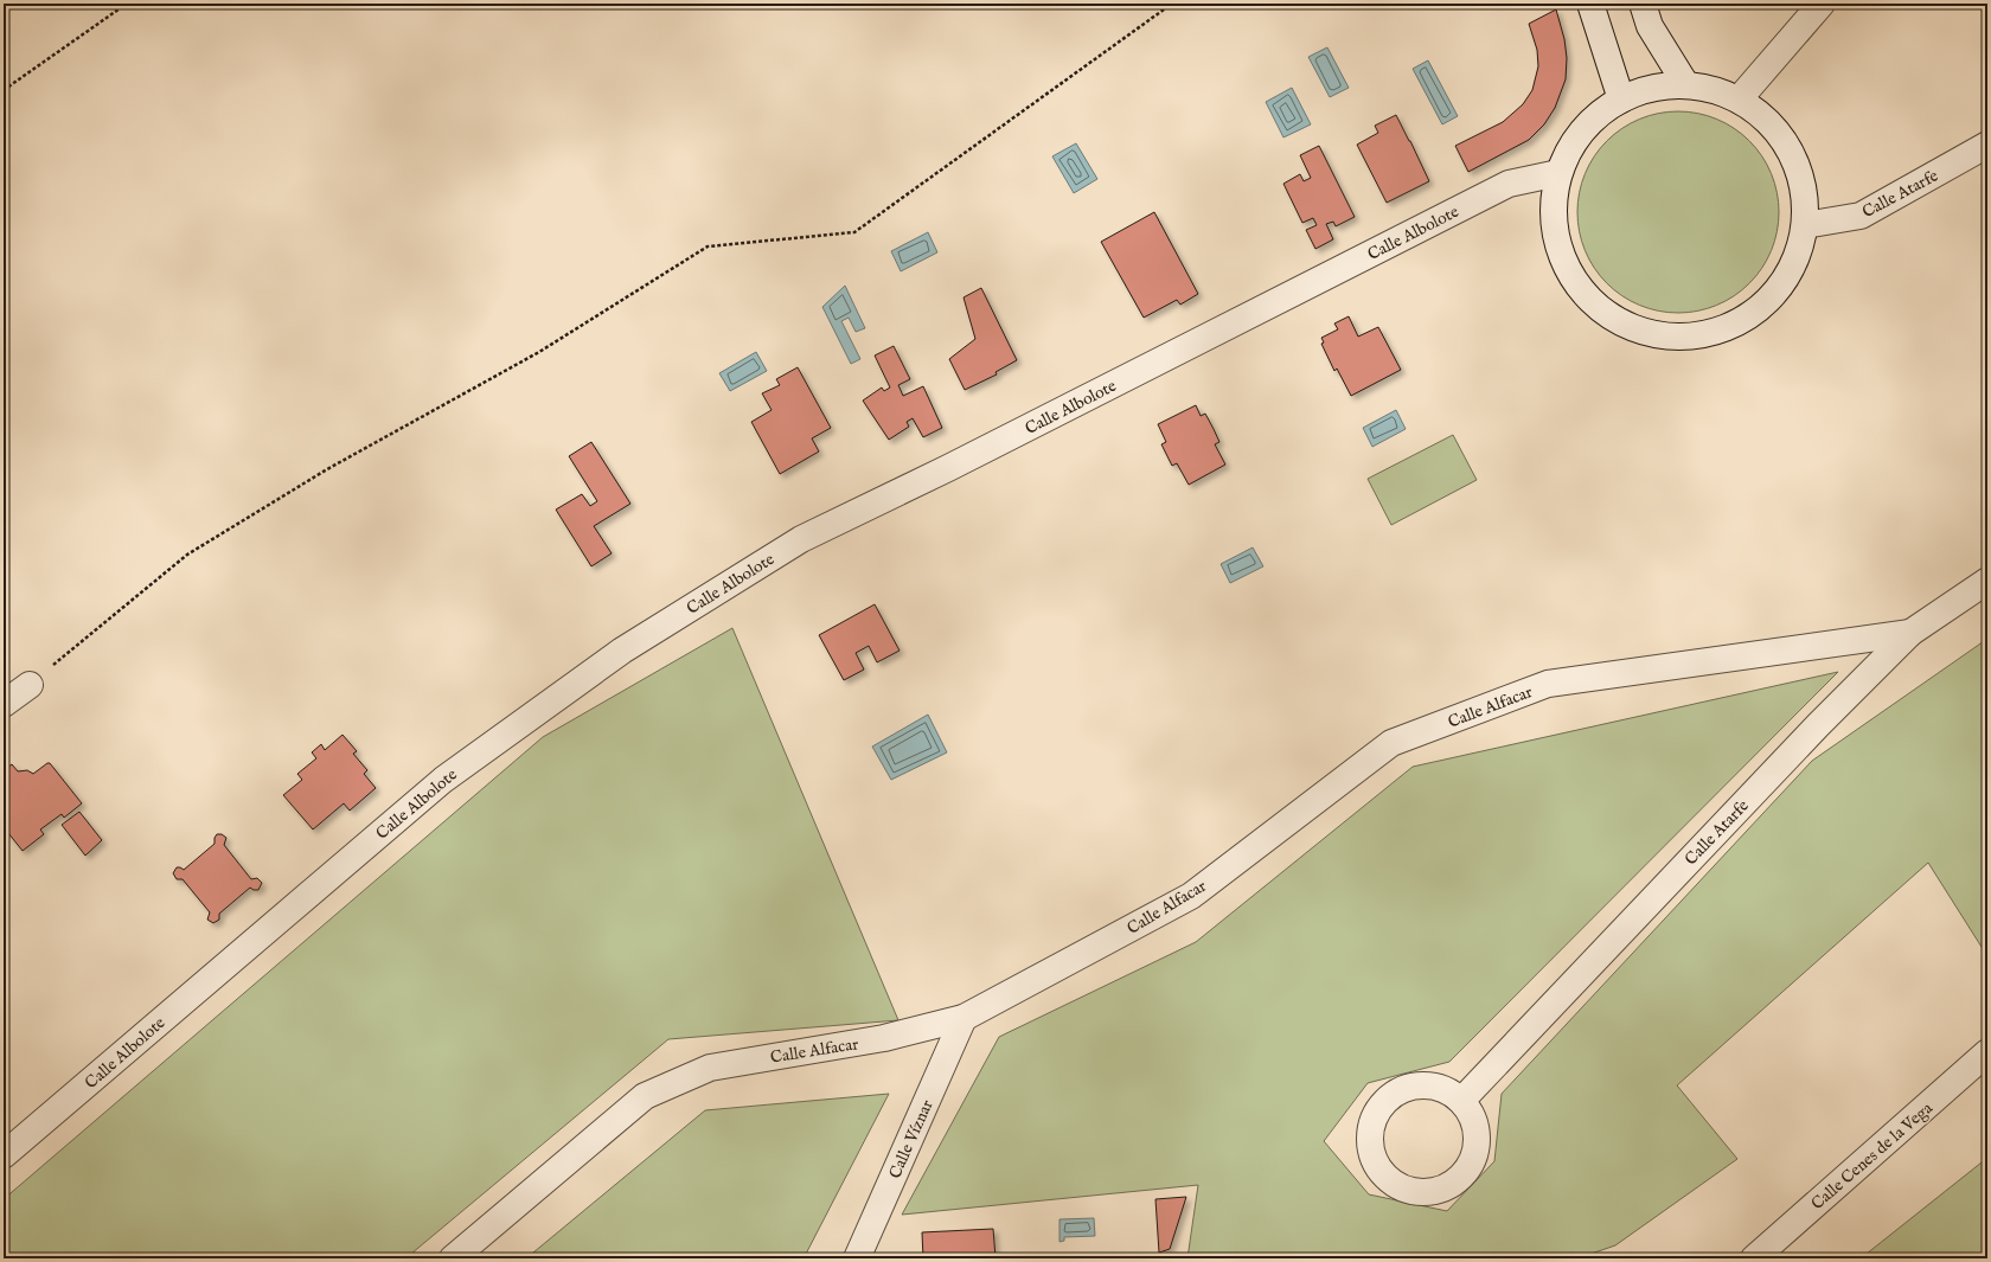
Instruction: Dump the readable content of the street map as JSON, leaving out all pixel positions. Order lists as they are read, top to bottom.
{
  "streets": {
    "street": [
      "Calle Atarfe",
      "Calle Albolote",
      "Calle Alfacar",
      "Calle Víznar",
      "Calle Cenes de la Vega"
    ]
  },
  "crossings": [
    ["Calle Atarfe", "Calle Alfacar"],
    ["Calle Alfacar", "Calle Víznar"]
  ]
}
